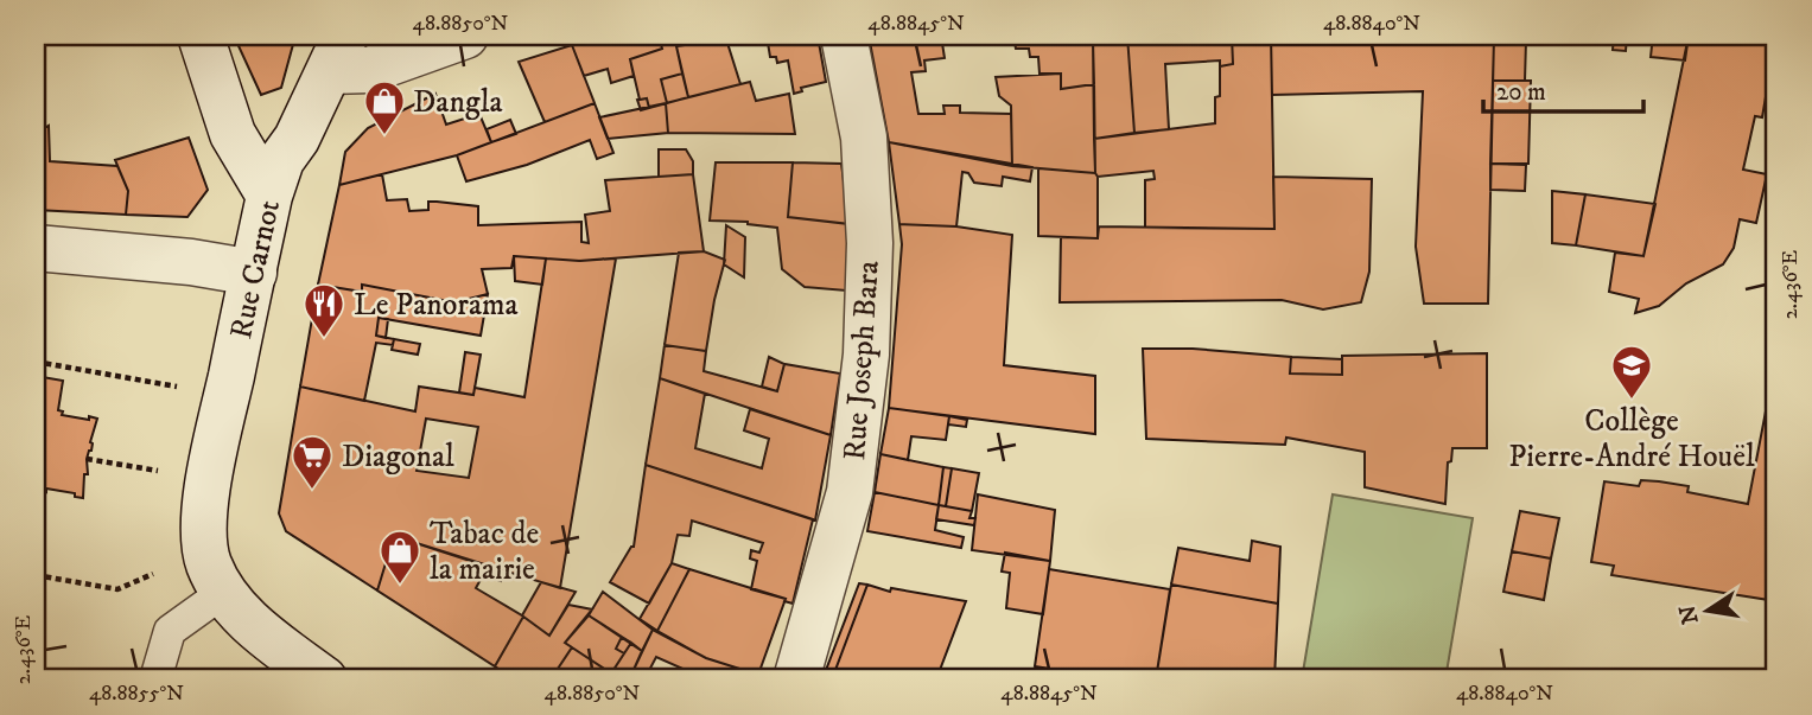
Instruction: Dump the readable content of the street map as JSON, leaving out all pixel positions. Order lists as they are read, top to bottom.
{
  "streets": {
    "street": ["Rue Carnot", "Rue Joseph Bara"]
  },
  "places": {
    "shop": ["Dangla", "Tabac de la mairie"],
    "restaurant": ["Le Panorama"],
    "school or university": ["Collège Pierre-André Houël"],
    "supermarket": ["Diagonal"]
  },
  "scale_bar": "20 m",
  "north": "left",
  "coordinates": [
    "48.8850°N",
    "48.8845°N",
    "48.8840°N",
    "2.436°E",
    "48.8855°N"
  ]
}
